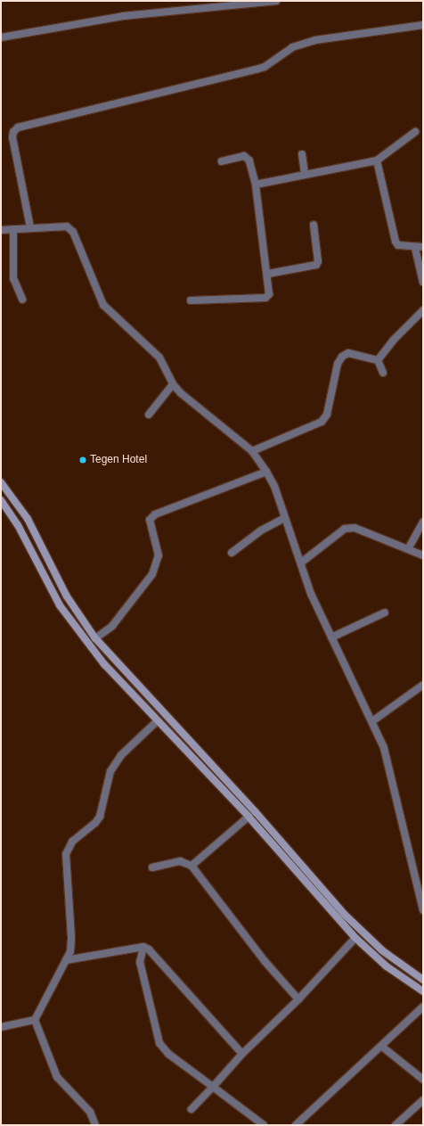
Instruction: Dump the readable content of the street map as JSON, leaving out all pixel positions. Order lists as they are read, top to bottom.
{
  "places": ["Tegen Hotel"]
}
